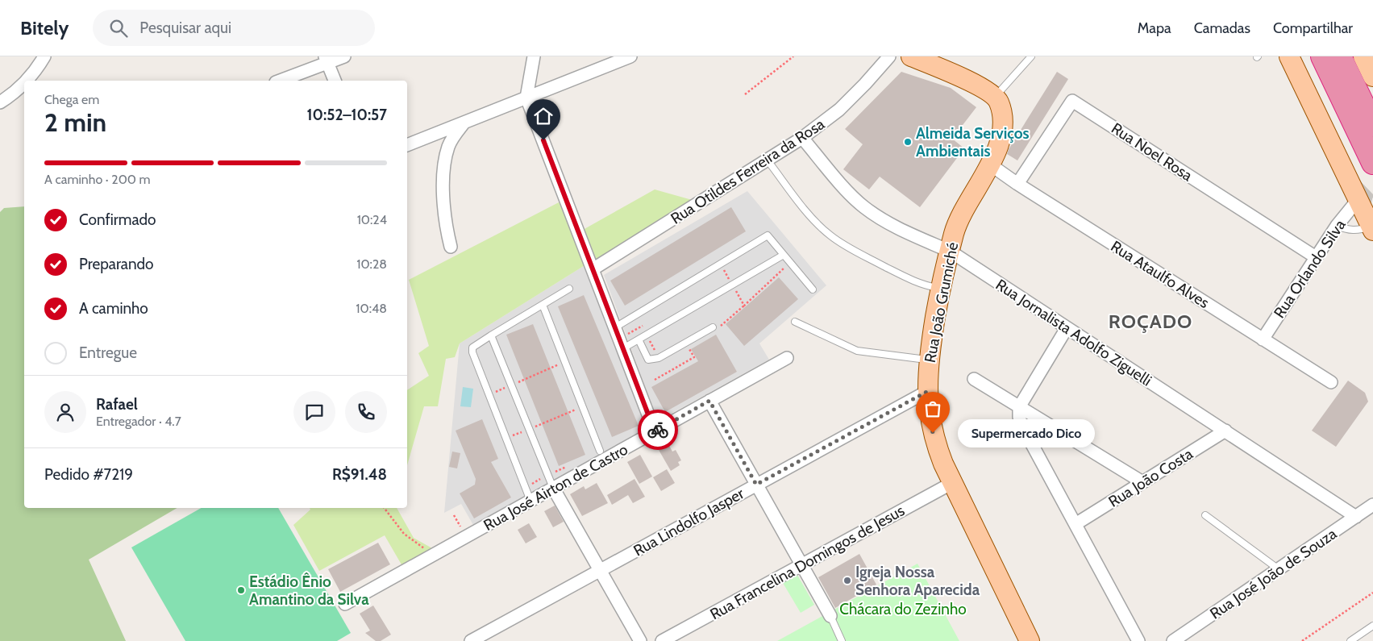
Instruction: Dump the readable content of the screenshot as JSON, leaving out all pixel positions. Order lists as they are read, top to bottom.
{
  "streets": {
    "main road": ["Rua João Grumiché"],
    "street": [
      "Rua Noel Rosa",
      "Rua Otildes Ferreira da Rosa",
      "Rua Orlando Silva",
      "Rua Ataulfo Alves",
      "Rua Jornalista Adolfo Ziguelli",
      "Rua João Costa",
      "Rua José Airton de Castro",
      "Rua Lindolfo Jasper",
      "Rua Francelina Domingos de Jesus",
      "Rua José João de Souza"
    ]
  },
  "crossings": [
    ["Rua Noel Rosa", "Rua Orlando Silva"],
    ["Rua Noel Rosa", "Rua Ataulfo Alves"],
    ["Rua Otildes Ferreira da Rosa", "Rua Jornalista Adolfo Ziguelli"],
    ["Rua Orlando Silva", "Rua Ataulfo Alves"],
    ["Rua Ataulfo Alves", "Rua João Grumiché"],
    ["Rua João Grumiché", "Rua Jornalista Adolfo Ziguelli"],
    ["Rua João Grumiché", "Rua Lindolfo Jasper"],
    ["Rua João Grumiché", "Rua Francelina Domingos de Jesus"],
    ["Rua Jornalista Adolfo Ziguelli", "Rua João Costa"],
    ["Rua Jornalista Adolfo Ziguelli", "Rua José João de Souza"]
  ],
  "districts": ["ROÇADO"],
  "parks": ["Chácara do Zezinho"],
  "places": [
    "Almeida Serviços Ambientais",
    "Supermercado Dico",
    "Igreja Nossa Senhora Aparecida",
    "Estádio Ênio Amantino da Silva"
  ],
  "page": {
    "header": "Bitely",
    "search": "Pesquisar aqui",
    "nav": ["Mapa", "Camadas", "Compartilhar"],
    "heading": ["2 min", "Chega em", "10:52–10:57"],
    "panel": [
      "Rafael",
      "Entregador · 4.7",
      "Pedido #7219",
      "R$91.48"
    ],
    "bar": "A caminho · 200 m",
    "list": [
      ["Confirmado", "10:24"],
      ["Preparando", "10:28"],
      ["A caminho", "10:48"],
      "Entregue"
    ],
    "bubble": "Supermercado Dico"
  }
}
